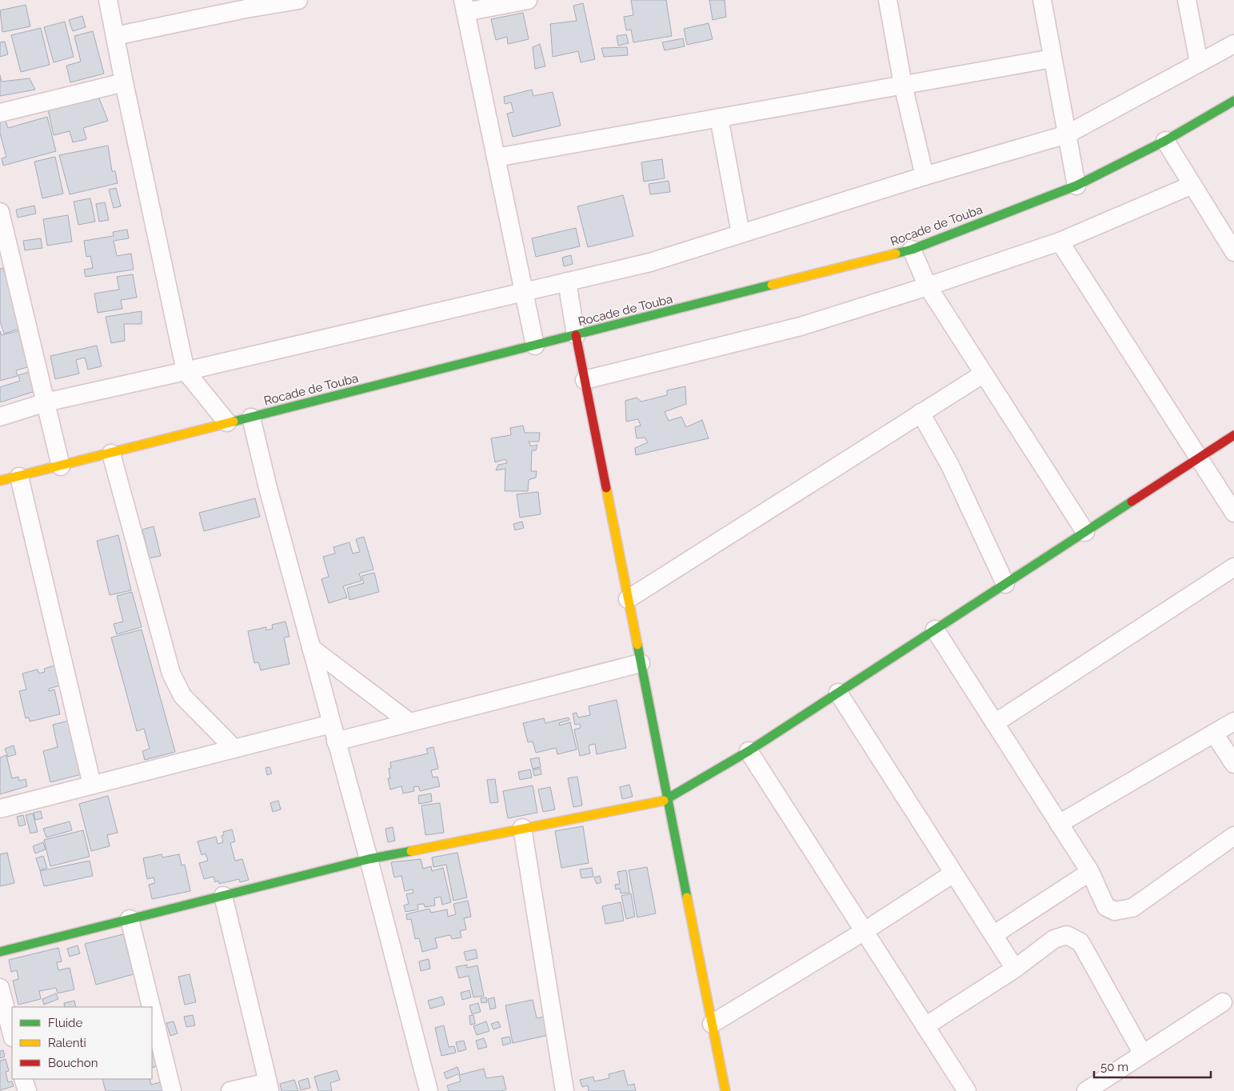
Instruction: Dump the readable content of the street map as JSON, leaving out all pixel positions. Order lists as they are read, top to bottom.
{
  "streets": {
    "main road": ["Rocade de Touba"]
  },
  "legend": ["Fluide", "Ralenti", "Bouchon"],
  "scale_bar": "50 m"
}
